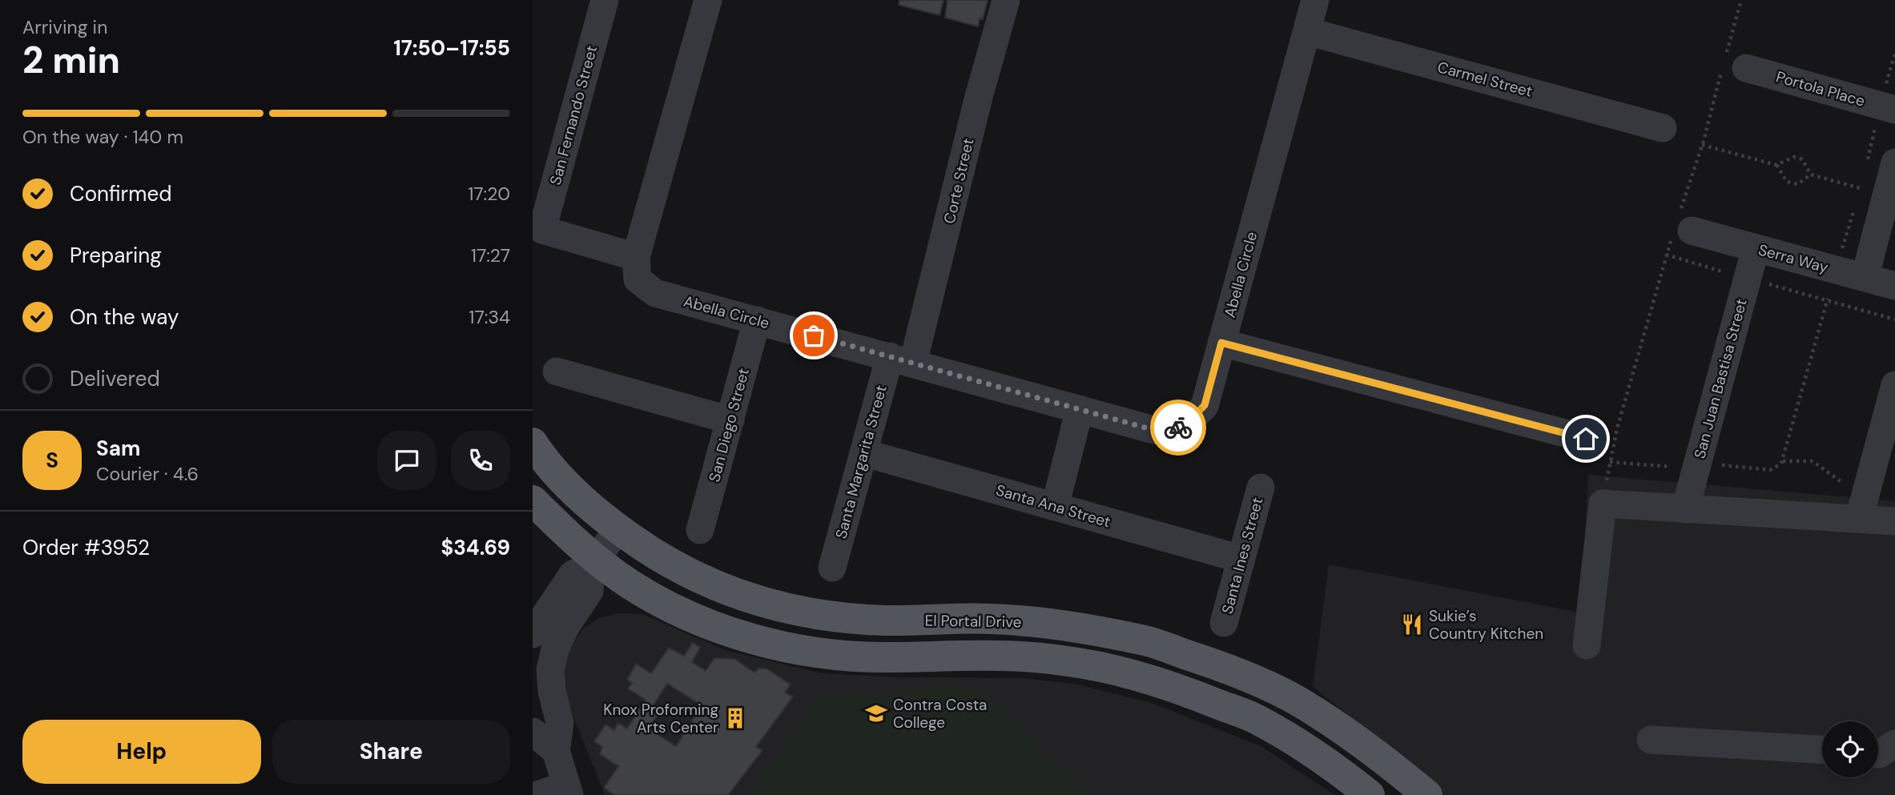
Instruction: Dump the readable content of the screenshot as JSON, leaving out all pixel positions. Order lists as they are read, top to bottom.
{
  "streets": {
    "main road": ["El Portal Drive"],
    "street": [
      "Carmel Street",
      "Portola Place",
      "San Fernando Street",
      "Corte Street",
      "Serra Way",
      "Abella Circle",
      "San Juan Bastisa Street",
      "San Diego Street",
      "Santa Margarita Street",
      "Santa Ana Street",
      "Santa Ines Street"
    ]
  },
  "crossings": [
    ["Carmel Street", "Abella Circle"],
    ["San Fernando Street", "Abella Circle"],
    ["Corte Street", "Abella Circle"],
    ["Corte Street", "Santa Margarita Street"],
    ["Serra Way", "San Juan Bastisa Street"],
    ["Abella Circle", "San Diego Street"],
    ["Abella Circle", "Santa Margarita Street"],
    ["Santa Margarita Street", "Santa Ana Street"],
    ["Santa Ana Street", "Santa Ines Street"]
  ],
  "places": {
    "restaurant": ["Sukie’s Country Kitchen"],
    "school or university": ["Contra Costa College"],
    "building": ["Knox Proforming Arts Center"]
  },
  "page": {
    "heading": ["2 min", "Arriving in", "17:50–17:55"],
    "panel": [
      "Sam",
      "Courier · 4.6",
      "Order #3952",
      "$34.69"
    ],
    "bar": "On the way · 140 m",
    "list": [
      ["Confirmed", "17:20"],
      ["Preparing", "17:27"],
      ["On the way", "17:34"],
      "Delivered"
    ],
    "round": "S",
    "buttons": ["Help", "Share"]
  }
}
